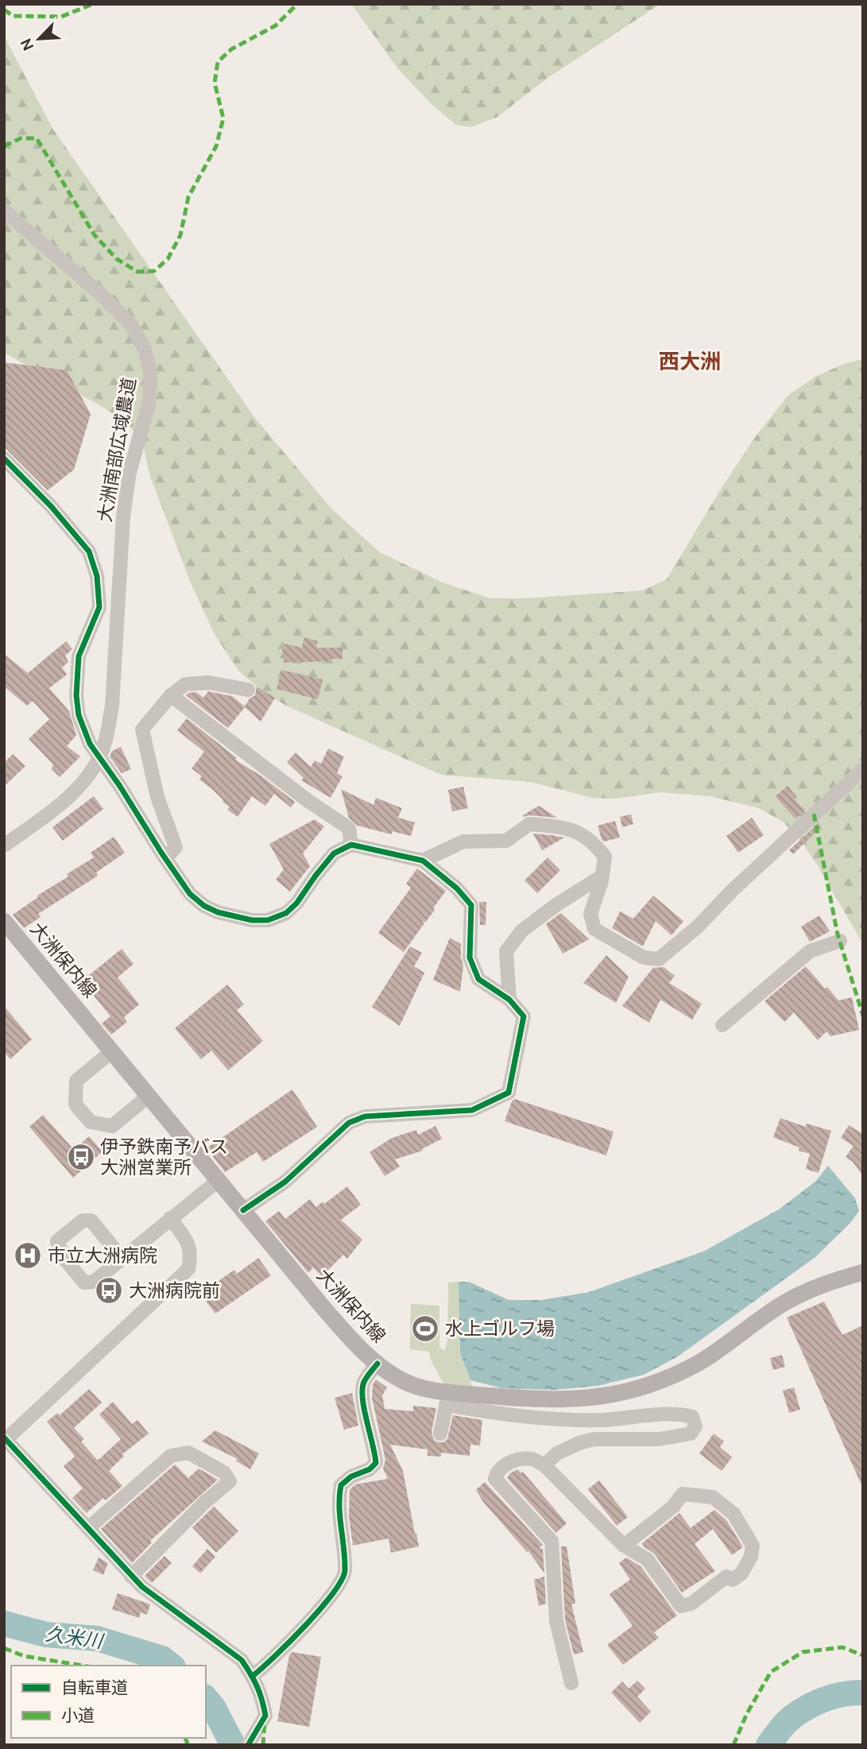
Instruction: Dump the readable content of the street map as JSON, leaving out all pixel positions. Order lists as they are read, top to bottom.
{
  "streets": {
    "main road": ["大洲保内線"],
    "street": ["大洲南部広域農道"]
  },
  "districts": ["西大洲"],
  "water": ["久米川"],
  "places": {
    "bus stop": ["伊予鉄南予バス 大洲営業所", "大洲病院前"],
    "hospital": ["市立大洲病院"],
    "sports": ["水上ゴルフ場"]
  },
  "legend": ["自転車道", "小道"],
  "north": "bottom left"
}
